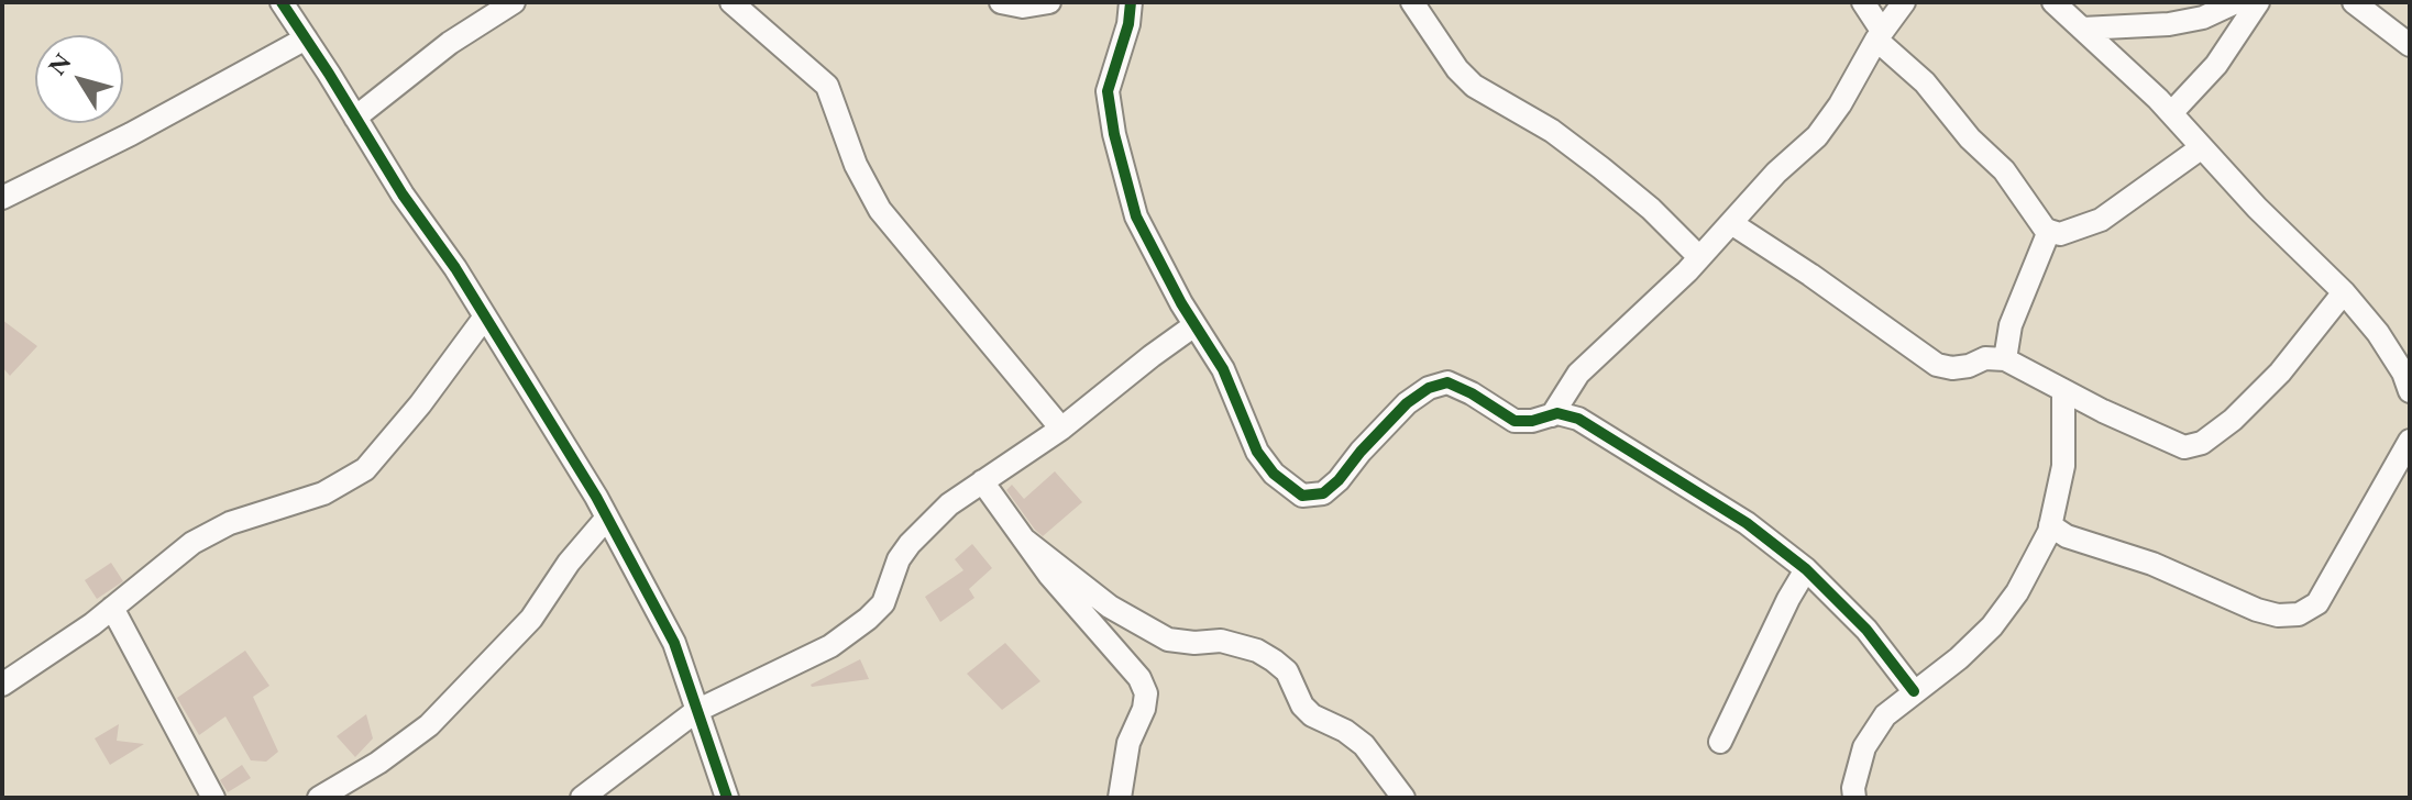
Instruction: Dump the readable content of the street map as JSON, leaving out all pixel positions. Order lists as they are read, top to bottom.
{
  "north": "top left"
}
